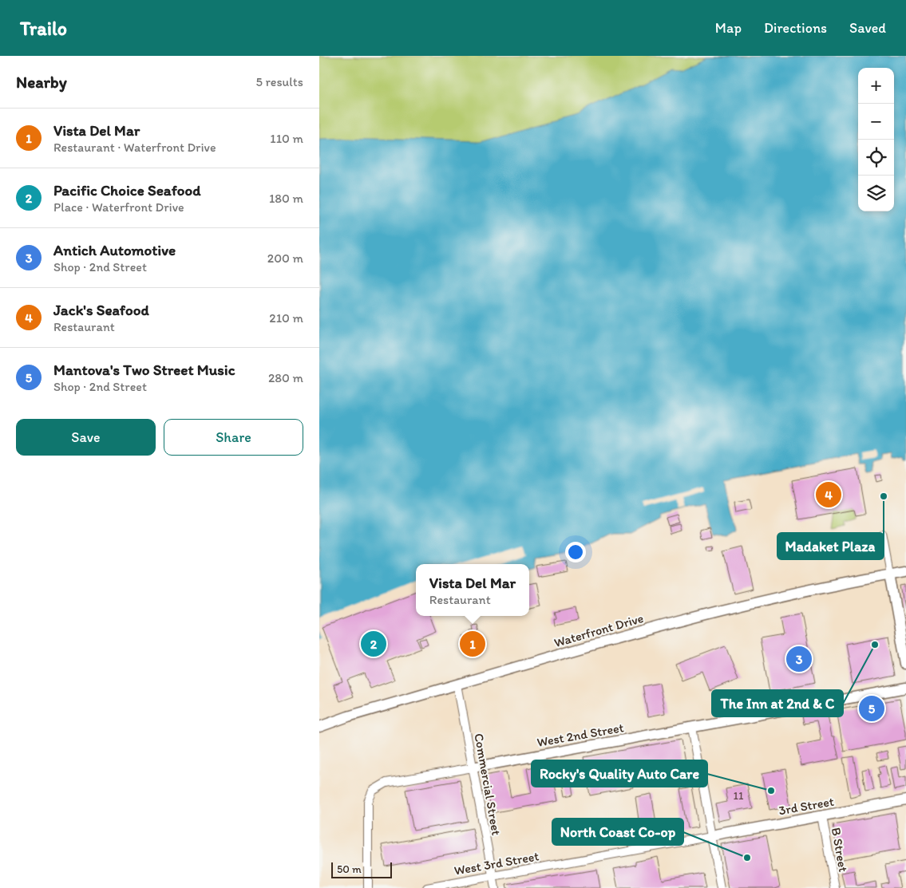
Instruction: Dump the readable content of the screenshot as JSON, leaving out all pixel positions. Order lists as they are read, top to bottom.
{
  "streets": {
    "street": [
      "Waterfront Drive",
      "West 2nd Street",
      "Commercial Street",
      "3rd Street",
      "B Street",
      "West 3rd Street"
    ]
  },
  "crossings": [
    ["Waterfront Drive", "Commercial Street"],
    ["West 2nd Street", "Commercial Street"],
    ["Commercial Street", "West 3rd Street"],
    ["3rd Street", "B Street"],
    ["3rd Street", "West 3rd Street"]
  ],
  "places": [
    "Madaket Plaza",
    "The Inn at 2nd & C",
    "Rocky's Quality Auto Care",
    "North Coast Co-op"
  ],
  "house_numbers": ["11"],
  "scale_bar": "50 m",
  "page": {
    "header": "Trailo",
    "nav": ["Map", "Directions", "Saved"],
    "heading": ["Nearby", "5 results"],
    "map_buttons": ["+", "−"],
    "list": [
      {
        "mark": "1",
        "name": "Vista Del Mar",
        "note": "Restaurant · Waterfront Drive",
        "value": "110 m"
      },
      {
        "mark": "2",
        "name": "Pacific Choice Seafood",
        "note": "Place · Waterfront Drive",
        "value": "180 m"
      },
      {
        "mark": "3",
        "name": "Antich Automotive",
        "note": "Shop · 2nd Street",
        "value": "200 m"
      },
      {
        "mark": "4",
        "name": "Jack's Seafood",
        "note": "Restaurant",
        "value": "210 m"
      },
      {
        "mark": "5",
        "name": "Mantova's Two Street Music",
        "note": "Shop · 2nd Street",
        "value": "280 m"
      }
    ],
    "buttons": ["Save", "Share"],
    "pins": [
      "4",
      "1",
      "2",
      "3",
      "5"
    ],
    "popup": ["Vista Del Mar", "Restaurant"],
    "scale": "50 m"
  }
}
